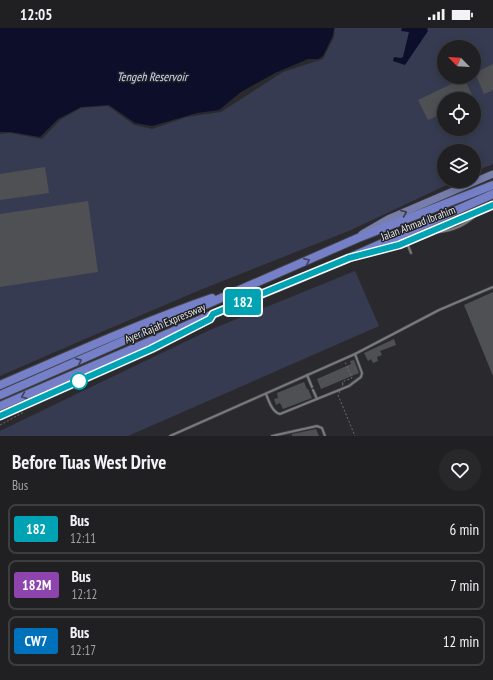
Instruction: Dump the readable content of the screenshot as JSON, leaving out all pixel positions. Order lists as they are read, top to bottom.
{
  "streets": {
    "highway": ["Ayer Rajah Expressway"],
    "main road": ["Jalan Ahmad Ibrahim"]
  },
  "crossings": [
    ["Jalan Ahmad Ibrahim", "Ayer Rajah Expressway"]
  ],
  "water": ["Tengeh Reservoir"],
  "lines": ["bus line 182"],
  "north": "top left",
  "page": {
    "status": "12:05",
    "on_map": "182",
    "heading": ["Before Tuas West Drive", "Bus"],
    "list": [
      {
        "mark": "182",
        "name": "Bus",
        "note": "12:11",
        "value": "6 min"
      },
      {
        "mark": "182M",
        "name": "Bus",
        "note": "12:12",
        "value": "7 min"
      },
      {
        "mark": "CW7",
        "name": "Bus",
        "note": "12:17",
        "value": "12 min"
      }
    ]
  }
}
